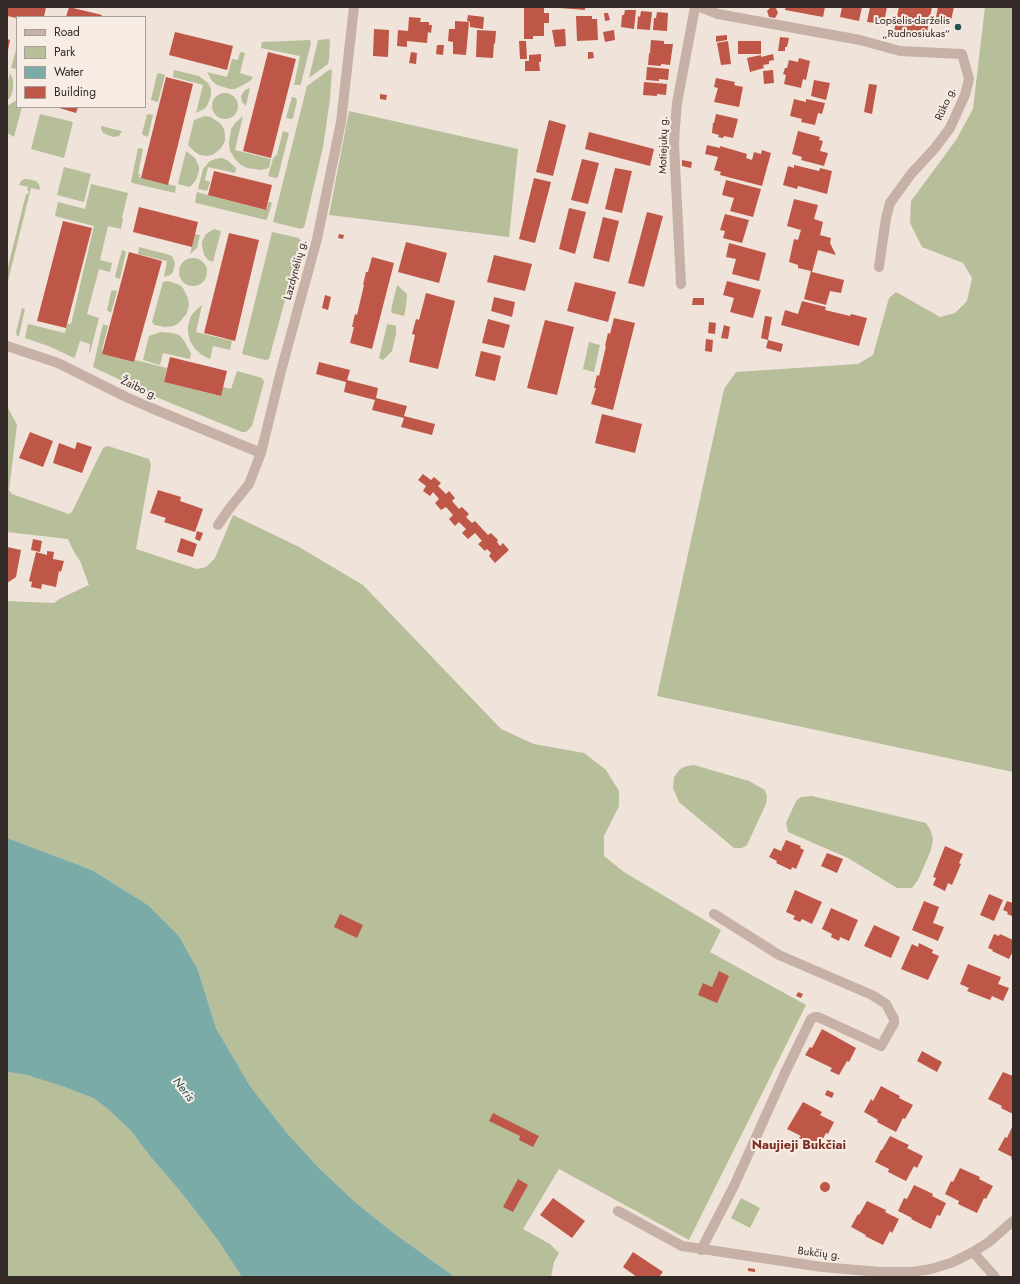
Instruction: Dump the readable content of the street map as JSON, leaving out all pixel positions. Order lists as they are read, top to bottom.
{
  "streets": {
    "street": [
      "Rūko g.",
      "Motiejukų g.",
      "Lazdynėlių g.",
      "Žaibo g.",
      "Bukčių g."
    ]
  },
  "crossings": [
    ["Lazdynėlių g.", "Žaibo g."]
  ],
  "districts": ["Naujieji Bukčiai"],
  "water": ["Neris"],
  "places": ["Lopšelis-darželis „Rudnosiukas“"],
  "legend": [
    "Road",
    "Park",
    "Water",
    "Building"
  ]
}
